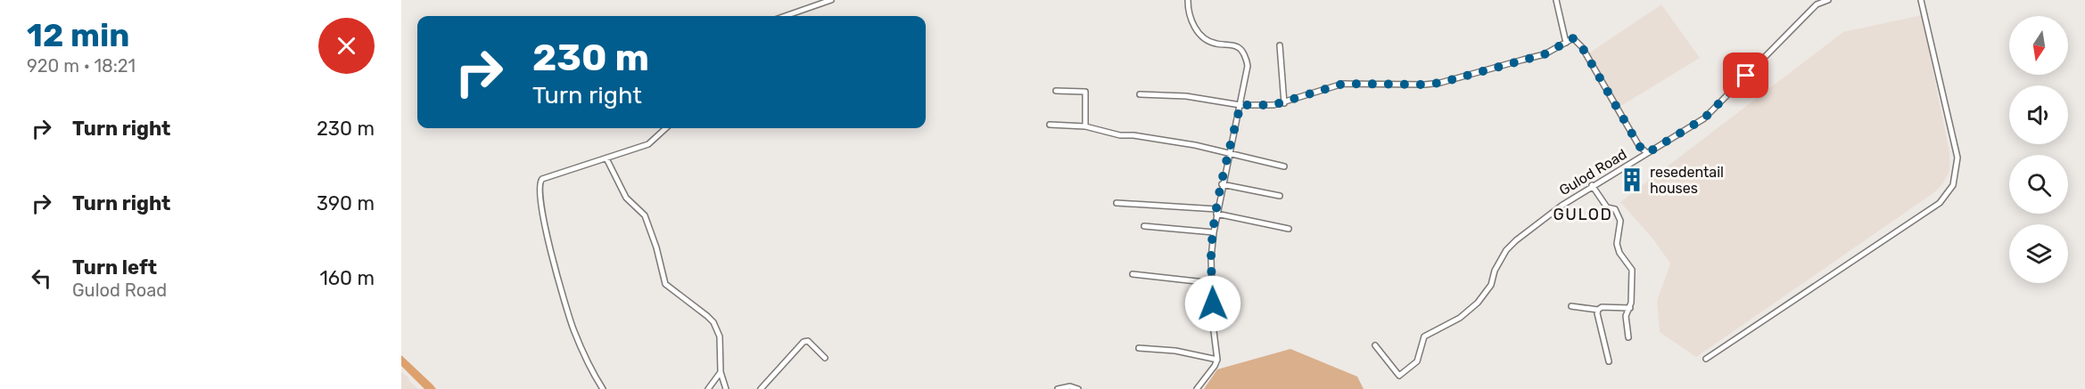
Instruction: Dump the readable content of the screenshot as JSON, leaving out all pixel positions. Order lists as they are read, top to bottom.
{
  "streets": {
    "street": ["Gulod Road"]
  },
  "districts": ["GULOD"],
  "places": {
    "building": ["resedentail houses"]
  },
  "north": "bottom",
  "page": {
    "heading": ["12 min", "920 m · 18:21"],
    "turn": ["230 m", "Turn right"],
    "list": [
      {
        "name": "Turn right",
        "value": "230 m"
      },
      {
        "name": "Turn right",
        "value": "390 m"
      },
      {
        "name": "Turn left",
        "note": "Gulod Road",
        "value": "160 m"
      }
    ]
  }
}
